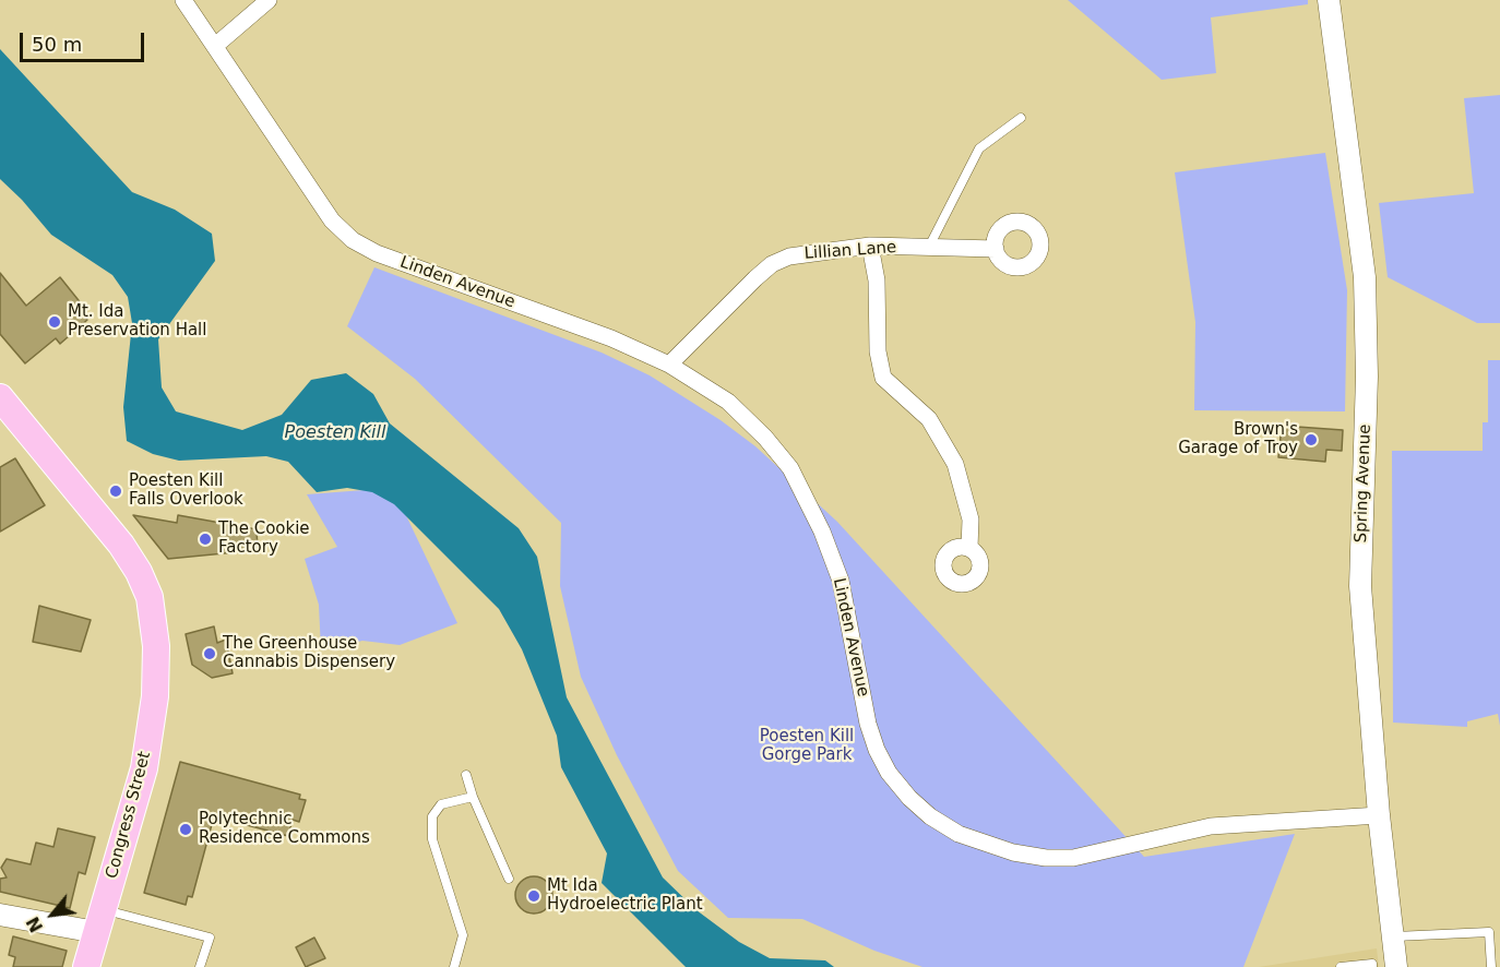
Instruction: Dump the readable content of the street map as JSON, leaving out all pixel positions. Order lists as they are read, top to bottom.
{
  "streets": {
    "main road": ["Congress Street"],
    "street": ["Lillian Lane", "Linden Avenue", "Spring Avenue"]
  },
  "crossings": [
    ["Lillian Lane", "Linden Avenue"],
    ["Linden Avenue", "Spring Avenue"]
  ],
  "water": ["Poesten Kill"],
  "parks": ["Poesten Kill Gorge Park"],
  "places": [
    "Mt. Ida Preservation Hall",
    "Brown's Garage of Troy",
    "Poesten Kill Falls Overlook",
    "The Cookie Factory",
    "The Greenhouse Cannabis Dispensery",
    "Polytechnic Residence Commons",
    "Mt Ida Hydroelectric Plant"
  ],
  "scale_bar": "50 m",
  "north": "bottom left"
}
